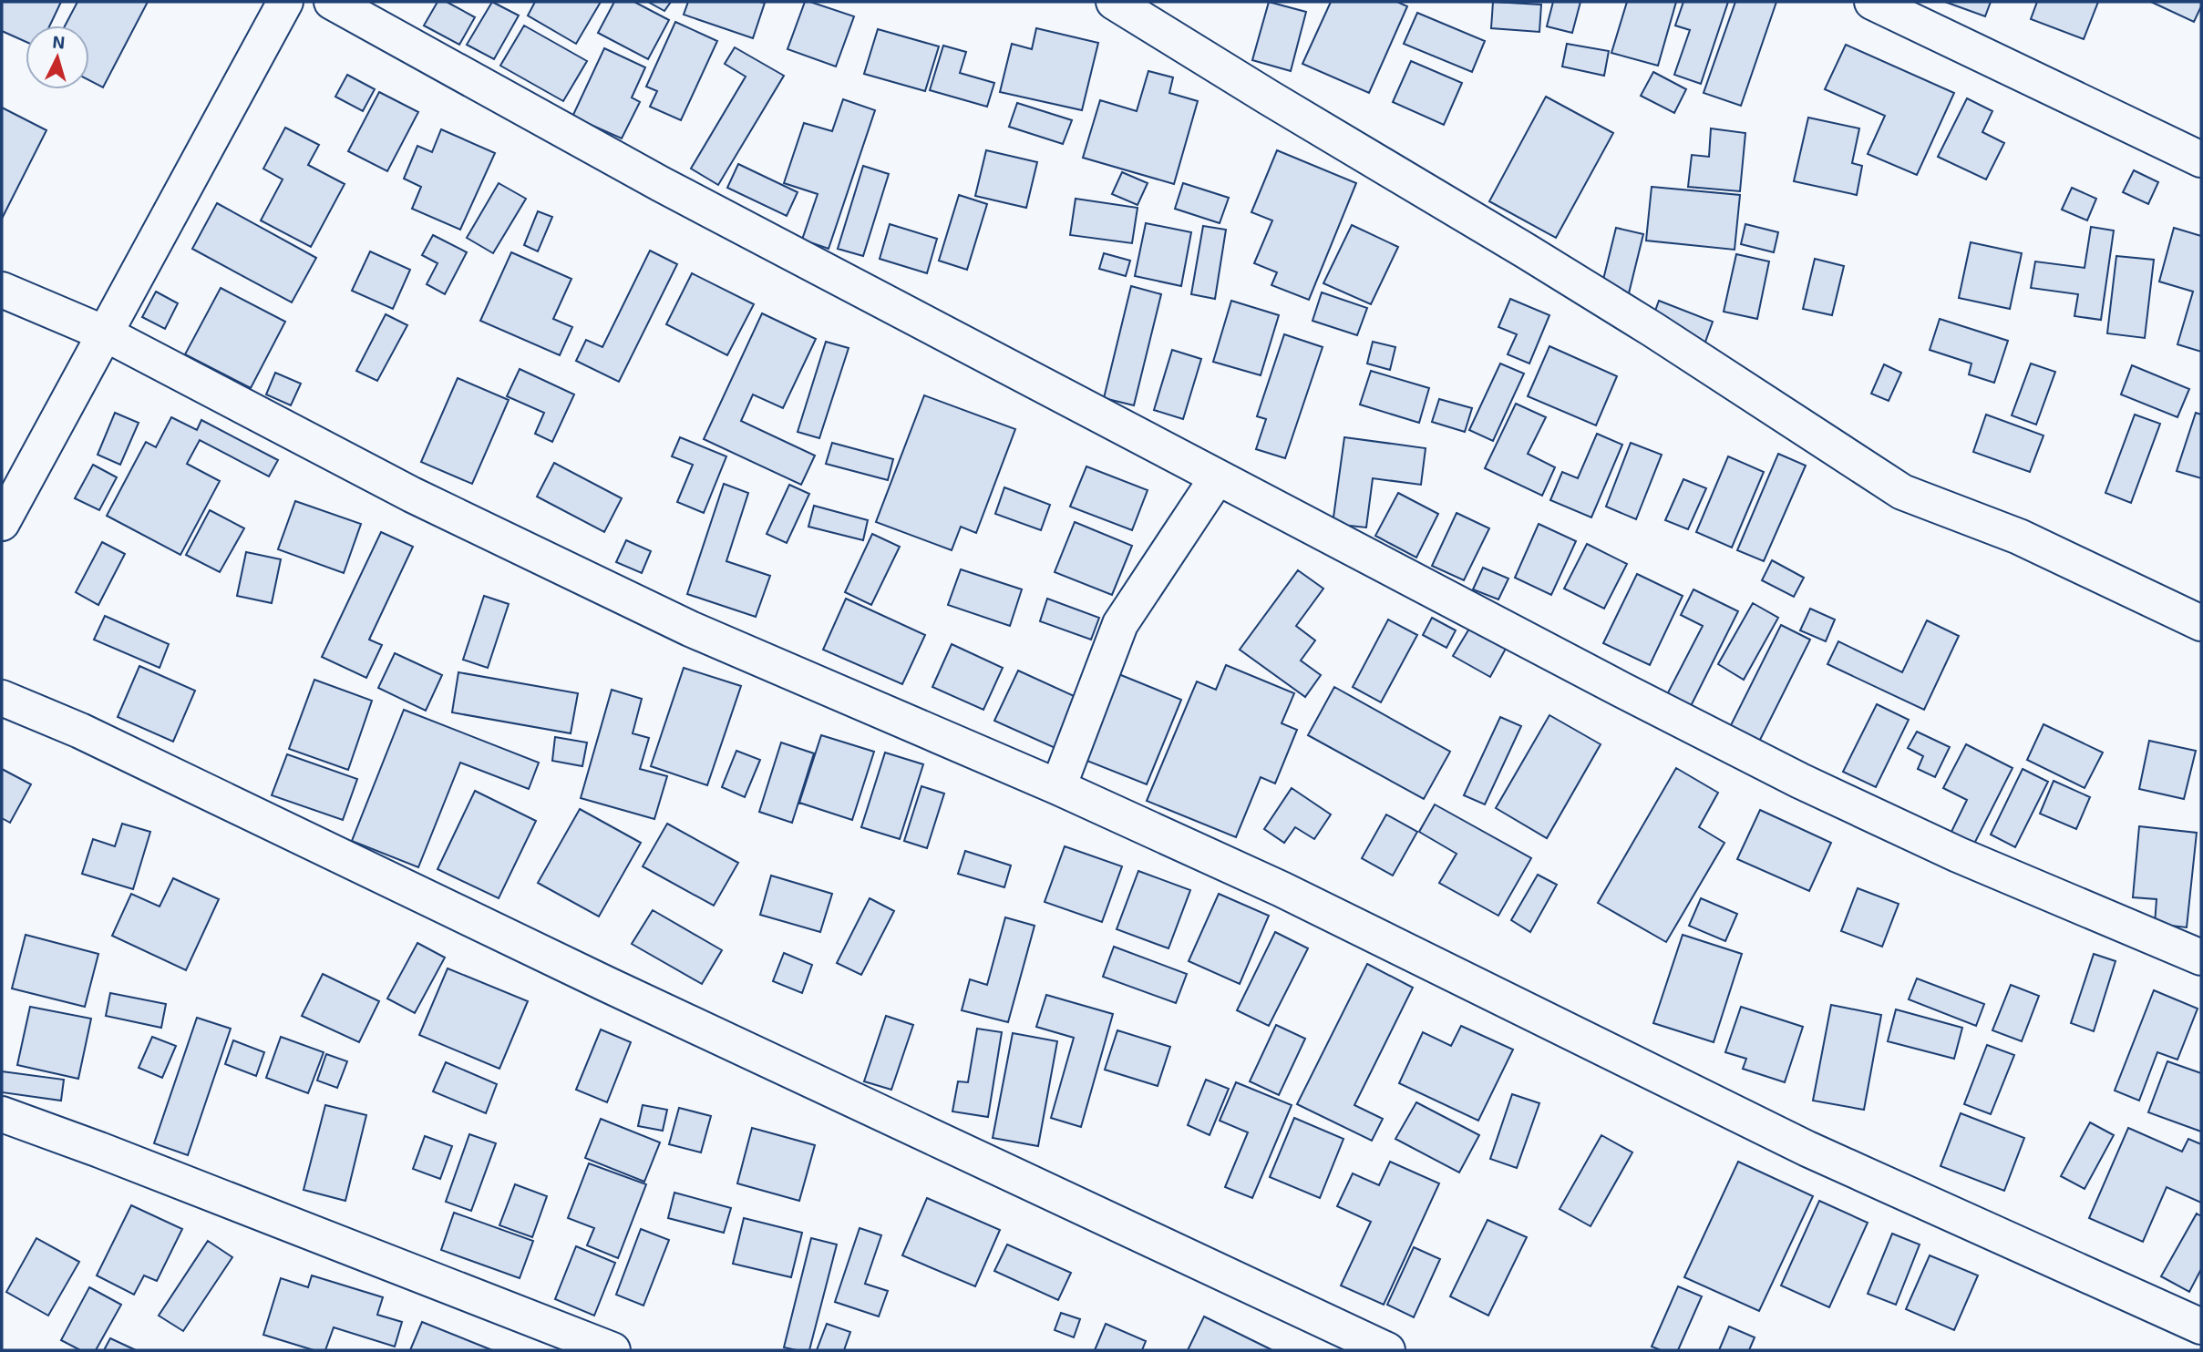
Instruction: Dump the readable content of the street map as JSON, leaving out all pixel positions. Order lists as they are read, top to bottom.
{
  "north": "top"
}
